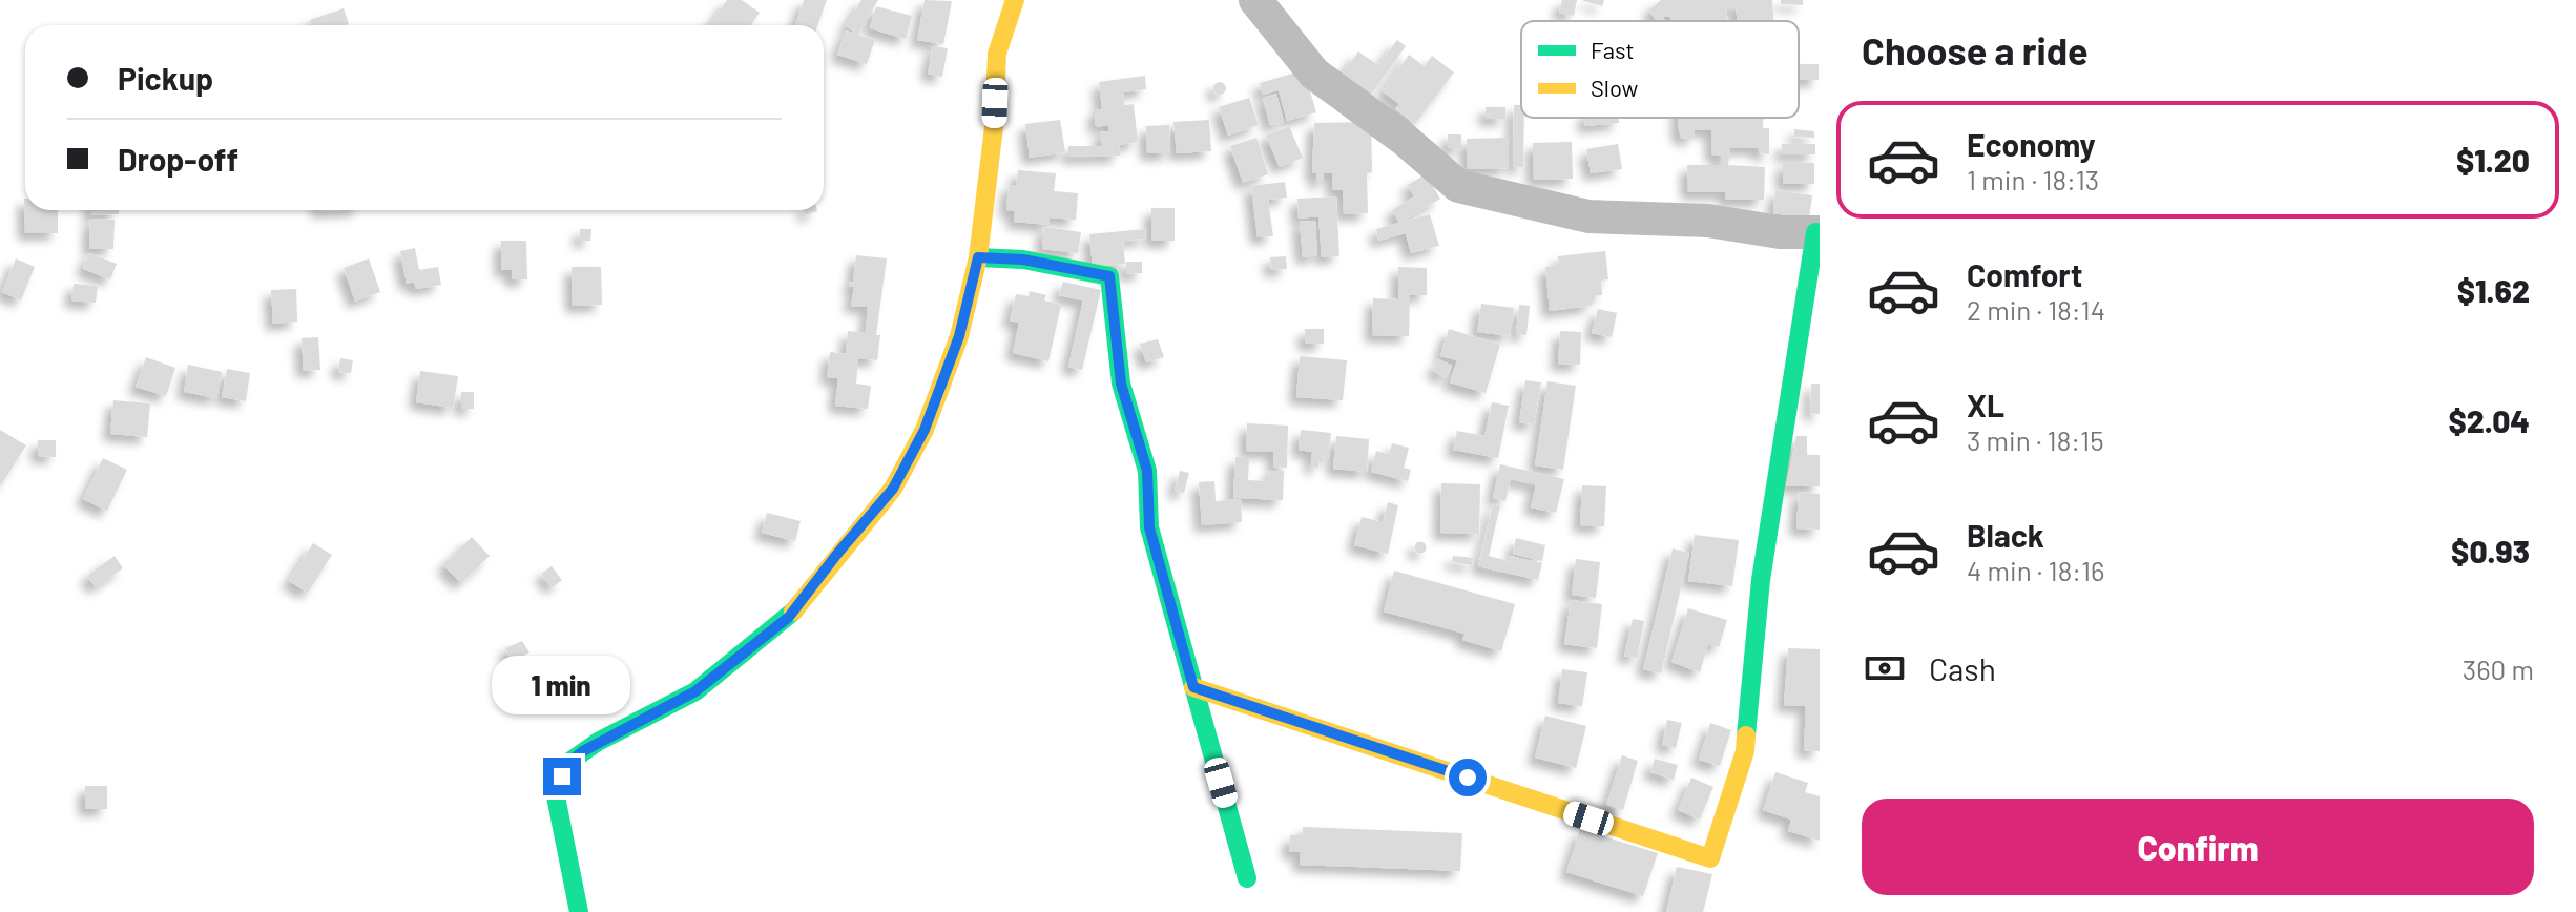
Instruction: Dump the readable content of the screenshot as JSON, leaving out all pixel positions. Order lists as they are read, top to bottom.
{
  "legend": ["Fast", "Slow"],
  "page": {
    "heading": "Choose a ride",
    "banner": ["Pickup", "Drop-off"],
    "list": [
      {
        "name": "Economy",
        "note": "1 min · 18:13",
        "value": "$1.20"
      },
      {
        "name": "Comfort",
        "note": "2 min · 18:14",
        "value": "$1.62"
      },
      {
        "name": "XL",
        "note": "3 min · 18:15",
        "value": "$2.04"
      },
      {
        "name": "Black",
        "note": "4 min · 18:16",
        "value": "$0.93"
      }
    ],
    "pay": ["Cash", "360 m"],
    "bubble": "1 min",
    "buttons": "Confirm"
  }
}
